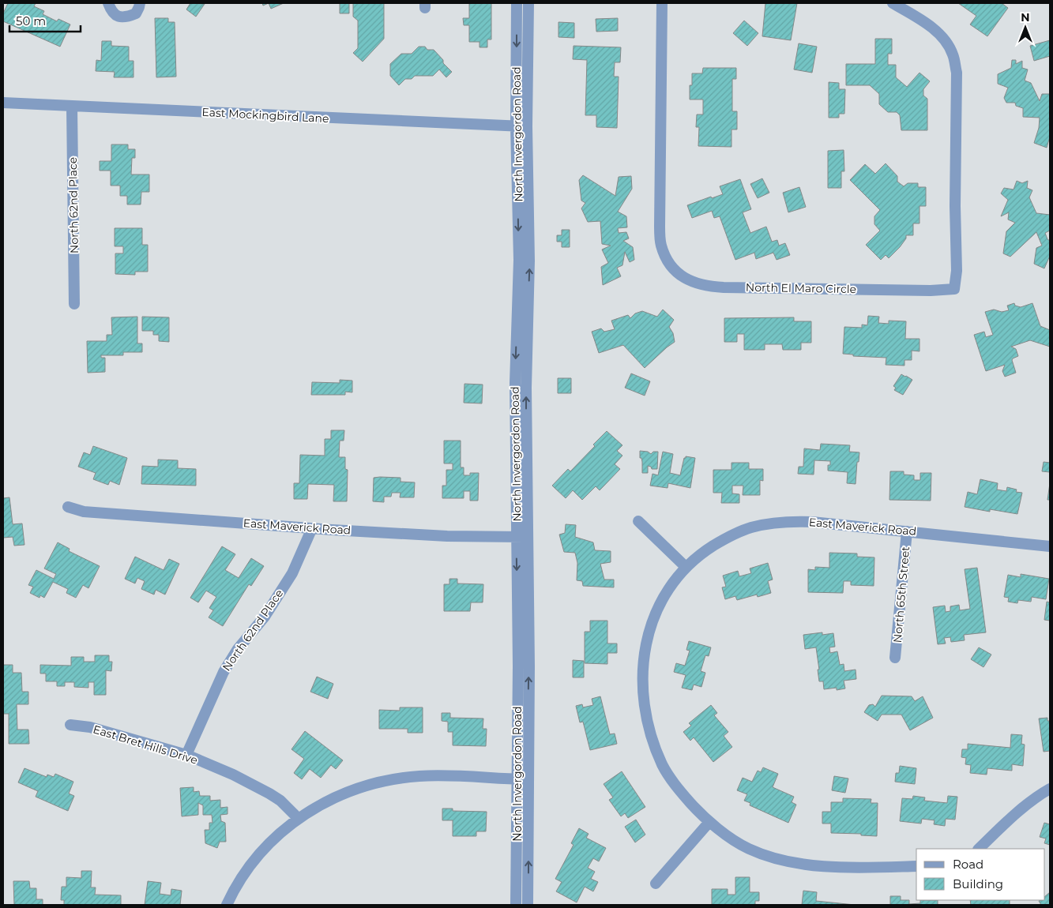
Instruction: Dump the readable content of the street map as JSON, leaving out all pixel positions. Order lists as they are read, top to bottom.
{
  "streets": {
    "street": [
      "East Mockingbird Lane",
      "North Invergordon Road",
      "North 62nd Place",
      "North El Maro Circle",
      "East Maverick Road",
      "North 65th Street",
      "East Bret Hills Drive"
    ]
  },
  "crossings": [
    ["East Mockingbird Lane", "North Invergordon Road"],
    ["East Mockingbird Lane", "North 62nd Place"],
    ["North Invergordon Road", "East Maverick Road"],
    ["North 62nd Place", "East Maverick Road"],
    ["North 62nd Place", "East Bret Hills Drive"],
    ["East Maverick Road", "North 65th Street"]
  ],
  "legend": ["Road", "Building"],
  "scale_bar": "50 m",
  "north": "top"
}
